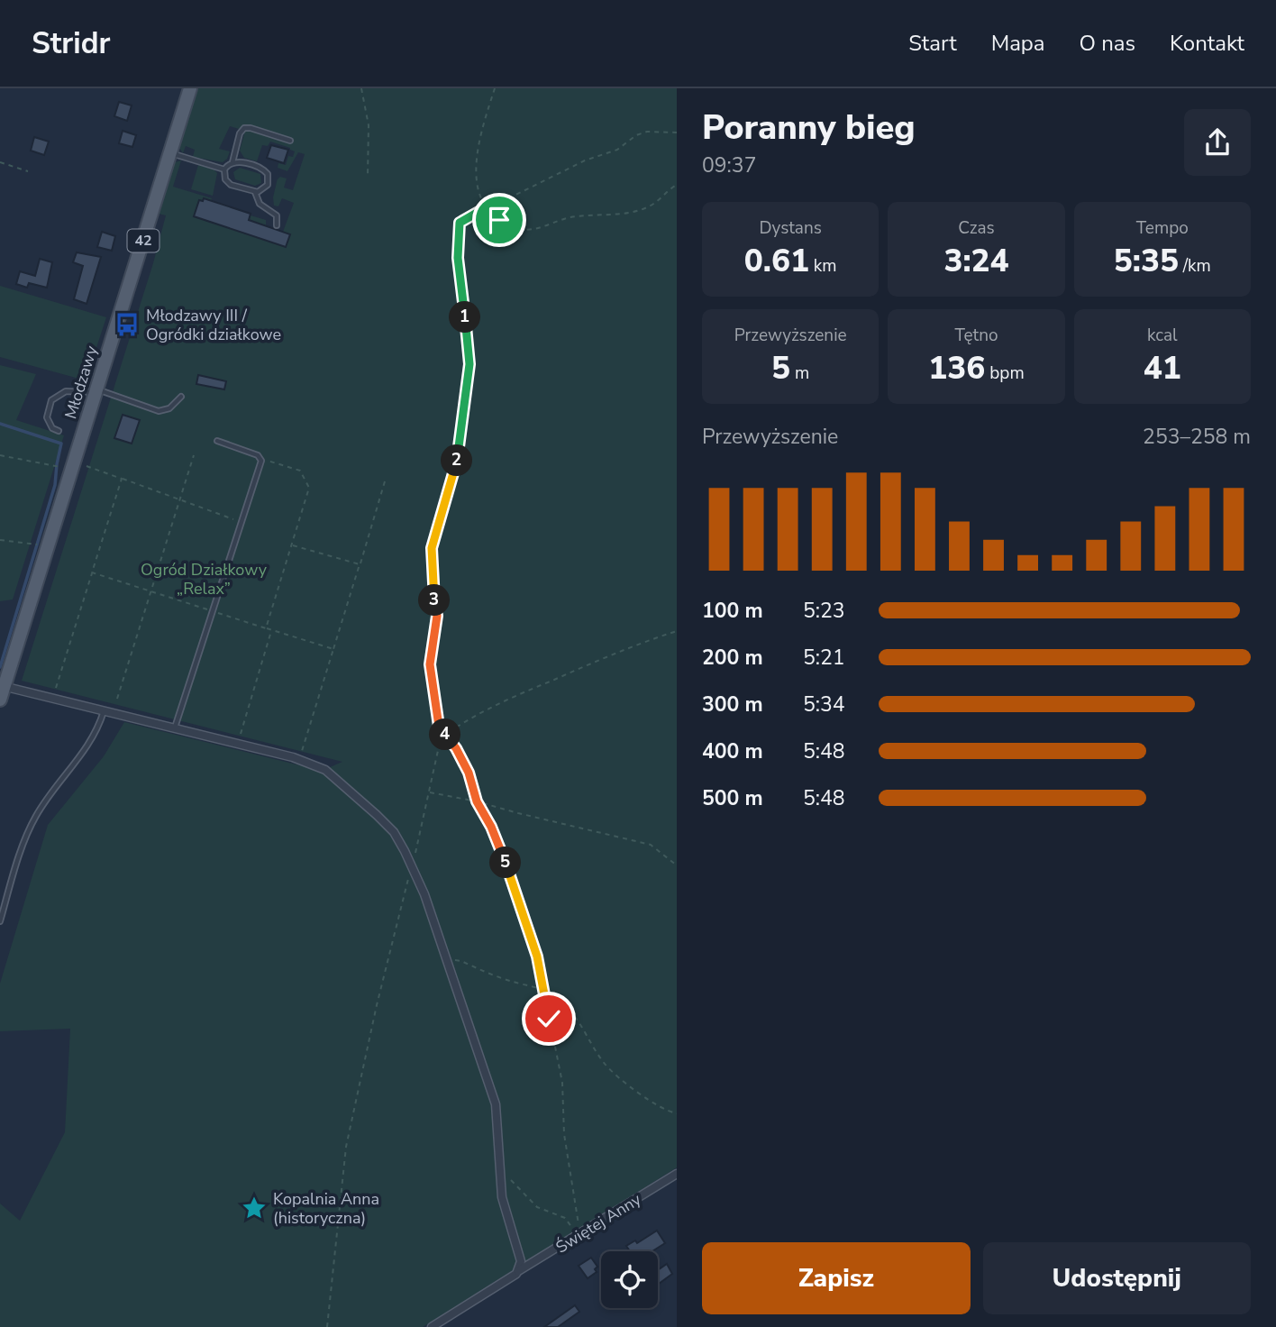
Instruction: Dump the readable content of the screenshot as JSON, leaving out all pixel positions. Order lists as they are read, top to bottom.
{
  "streets": {
    "main road": ["42", "Młodzawy"],
    "street": ["Świętej Anny"]
  },
  "parks": ["Ogród Działkowy „Relax”"],
  "places": {
    "bus stop": ["Młodzawy III / Ogródki działkowe"],
    "place": ["Kopalnia Anna (historyczna)"]
  },
  "page": {
    "header": "Stridr",
    "nav": [
      "Start",
      "Mapa",
      "O nas",
      "Kontakt"
    ],
    "heading": ["Poranny bieg", "09:37"],
    "stats": [
      ["Dystans", "0.61 km"],
      ["Czas", "3:24"],
      ["Tempo", "5:35 /km"],
      ["Przewyższenie", "5 m"],
      ["Tętno", "136 bpm"],
      ["kcal", "41"]
    ],
    "pins": [
      "1",
      "2",
      "3",
      "4",
      "5"
    ],
    "chart": ["Przewyższenie", "253–258 m"],
    "list": [
      {
        "name": "100 m",
        "note": "5:23"
      },
      {
        "name": "200 m",
        "note": "5:21"
      },
      {
        "name": "300 m",
        "note": "5:34"
      },
      {
        "name": "400 m",
        "note": "5:48"
      },
      {
        "name": "500 m",
        "note": "5:48"
      }
    ],
    "buttons": ["Zapisz", "Udostępnij"]
  }
}
